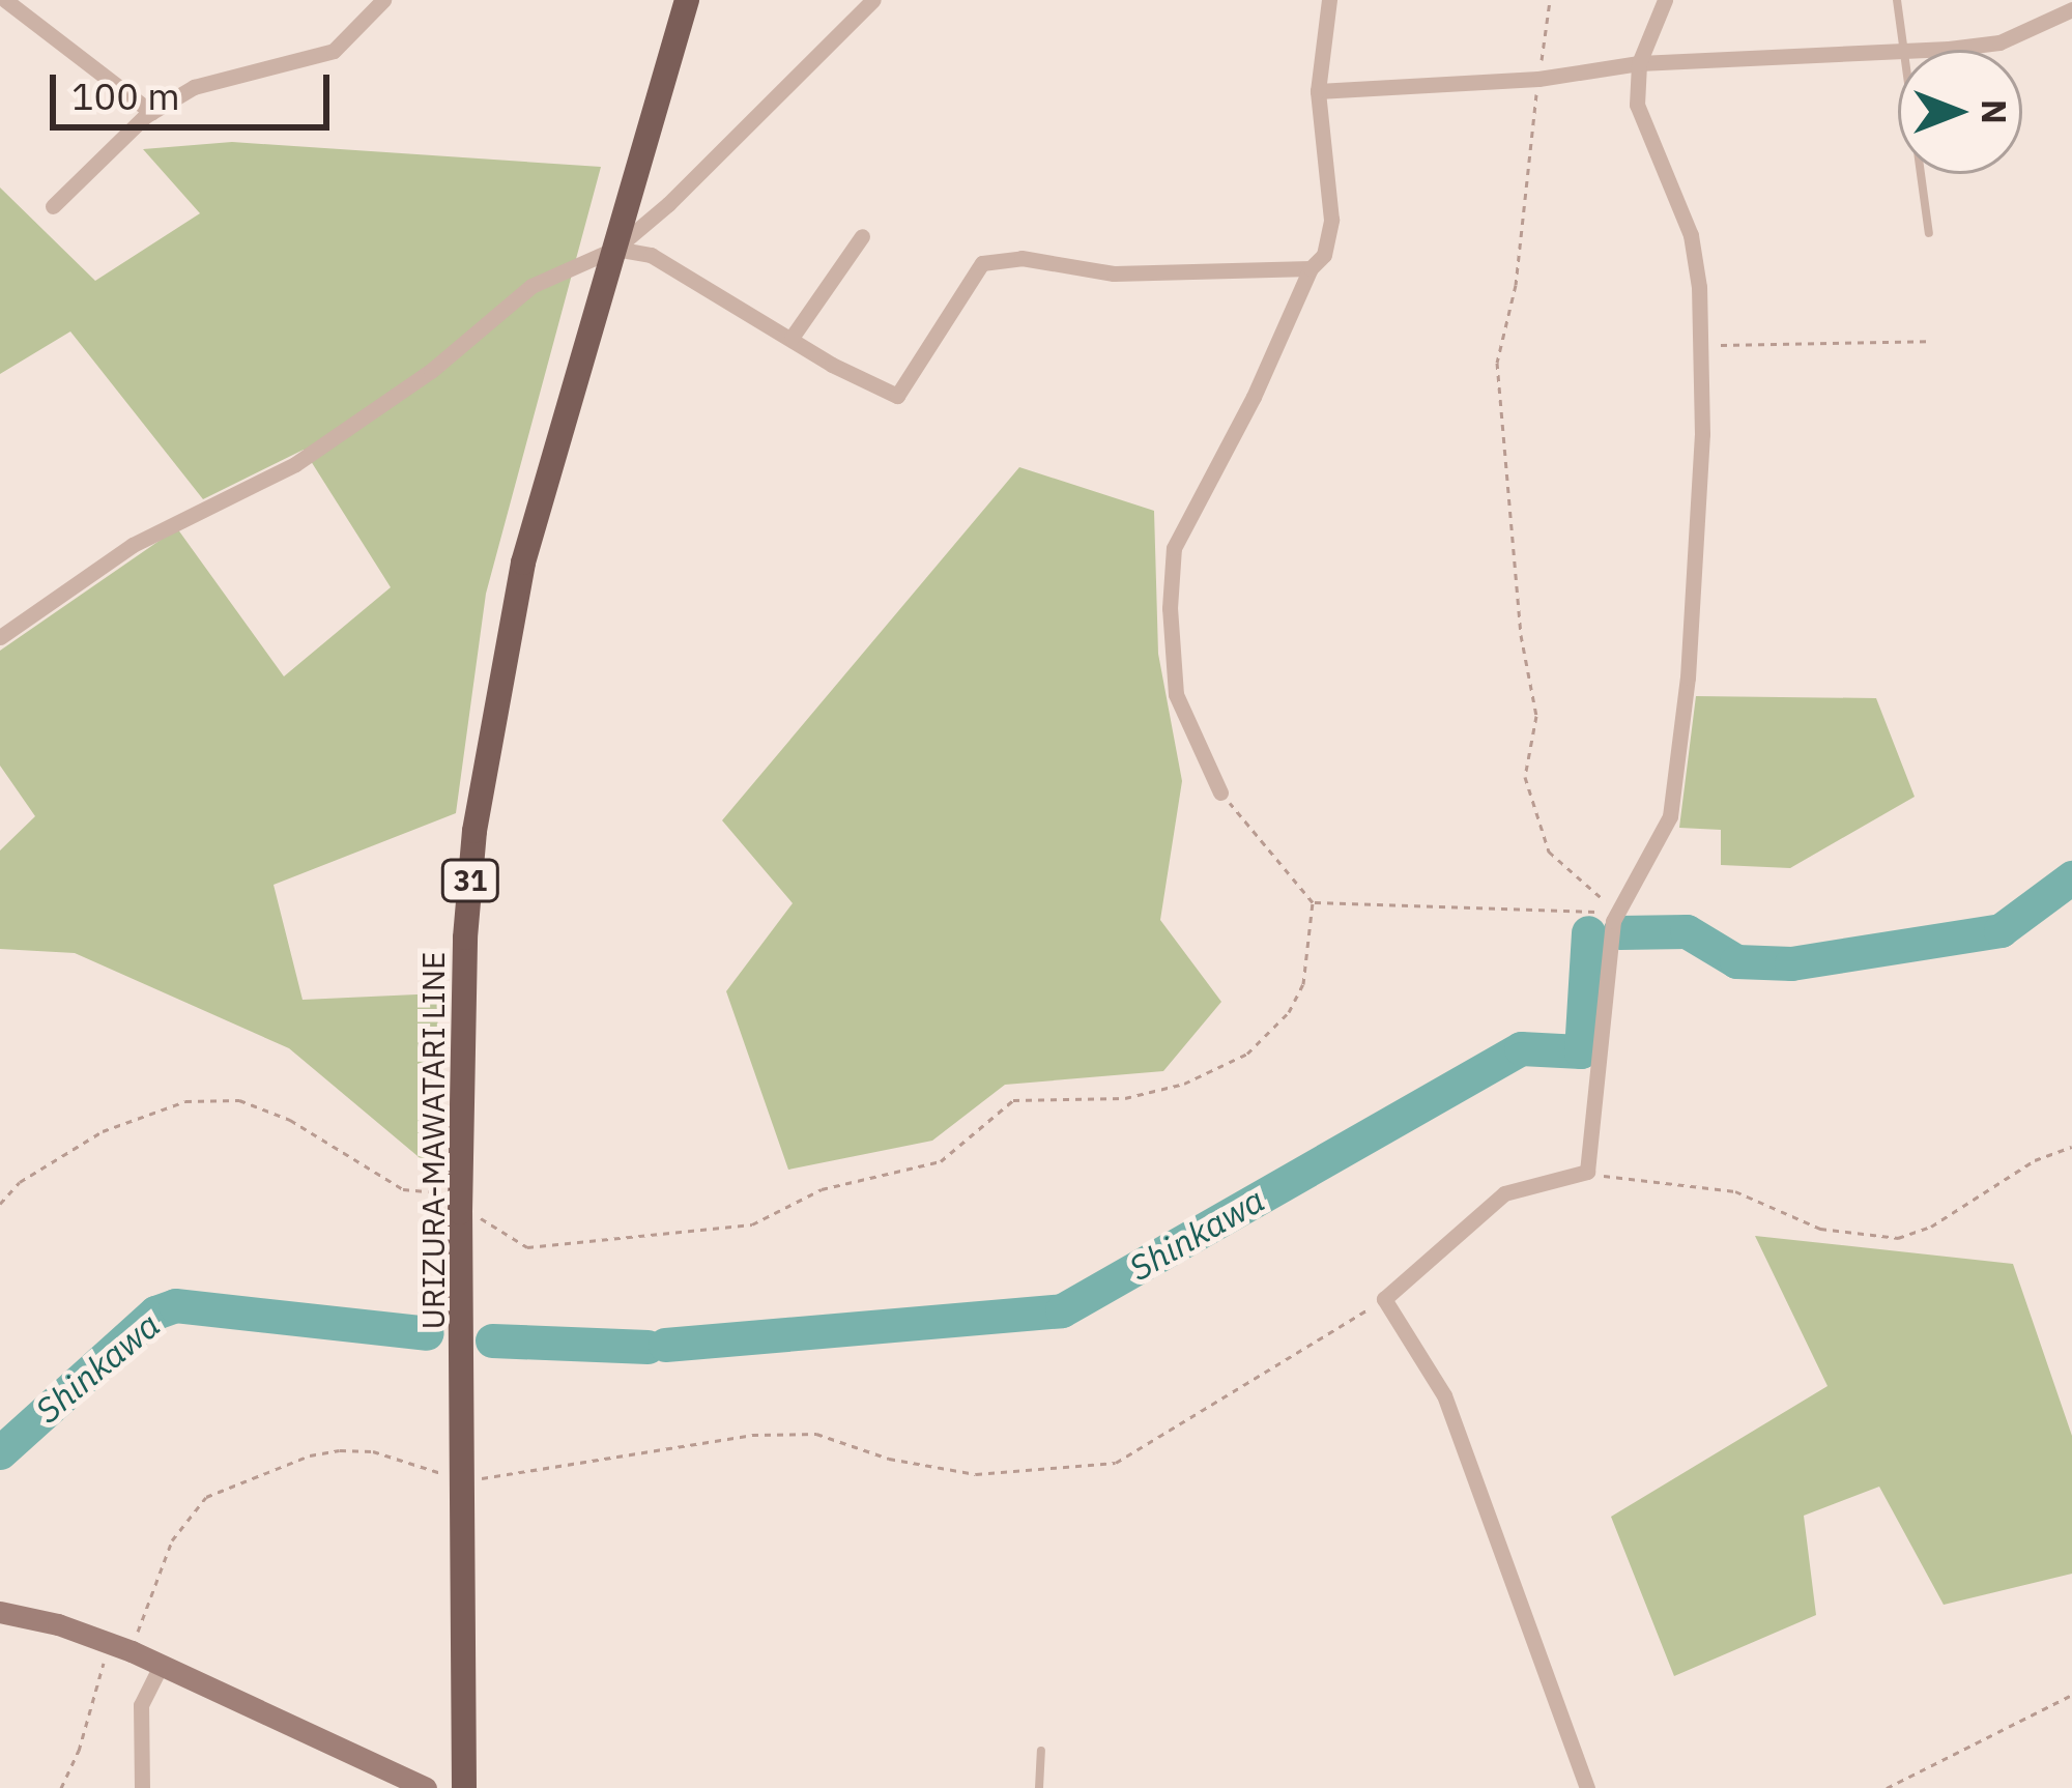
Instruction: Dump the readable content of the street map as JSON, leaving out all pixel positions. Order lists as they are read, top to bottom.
{
  "streets": {
    "main road": ["31", "URIZURA-MAWATARI LINE"]
  },
  "water": ["Shinkawa"],
  "scale_bar": "100 m",
  "north": "right"
}
